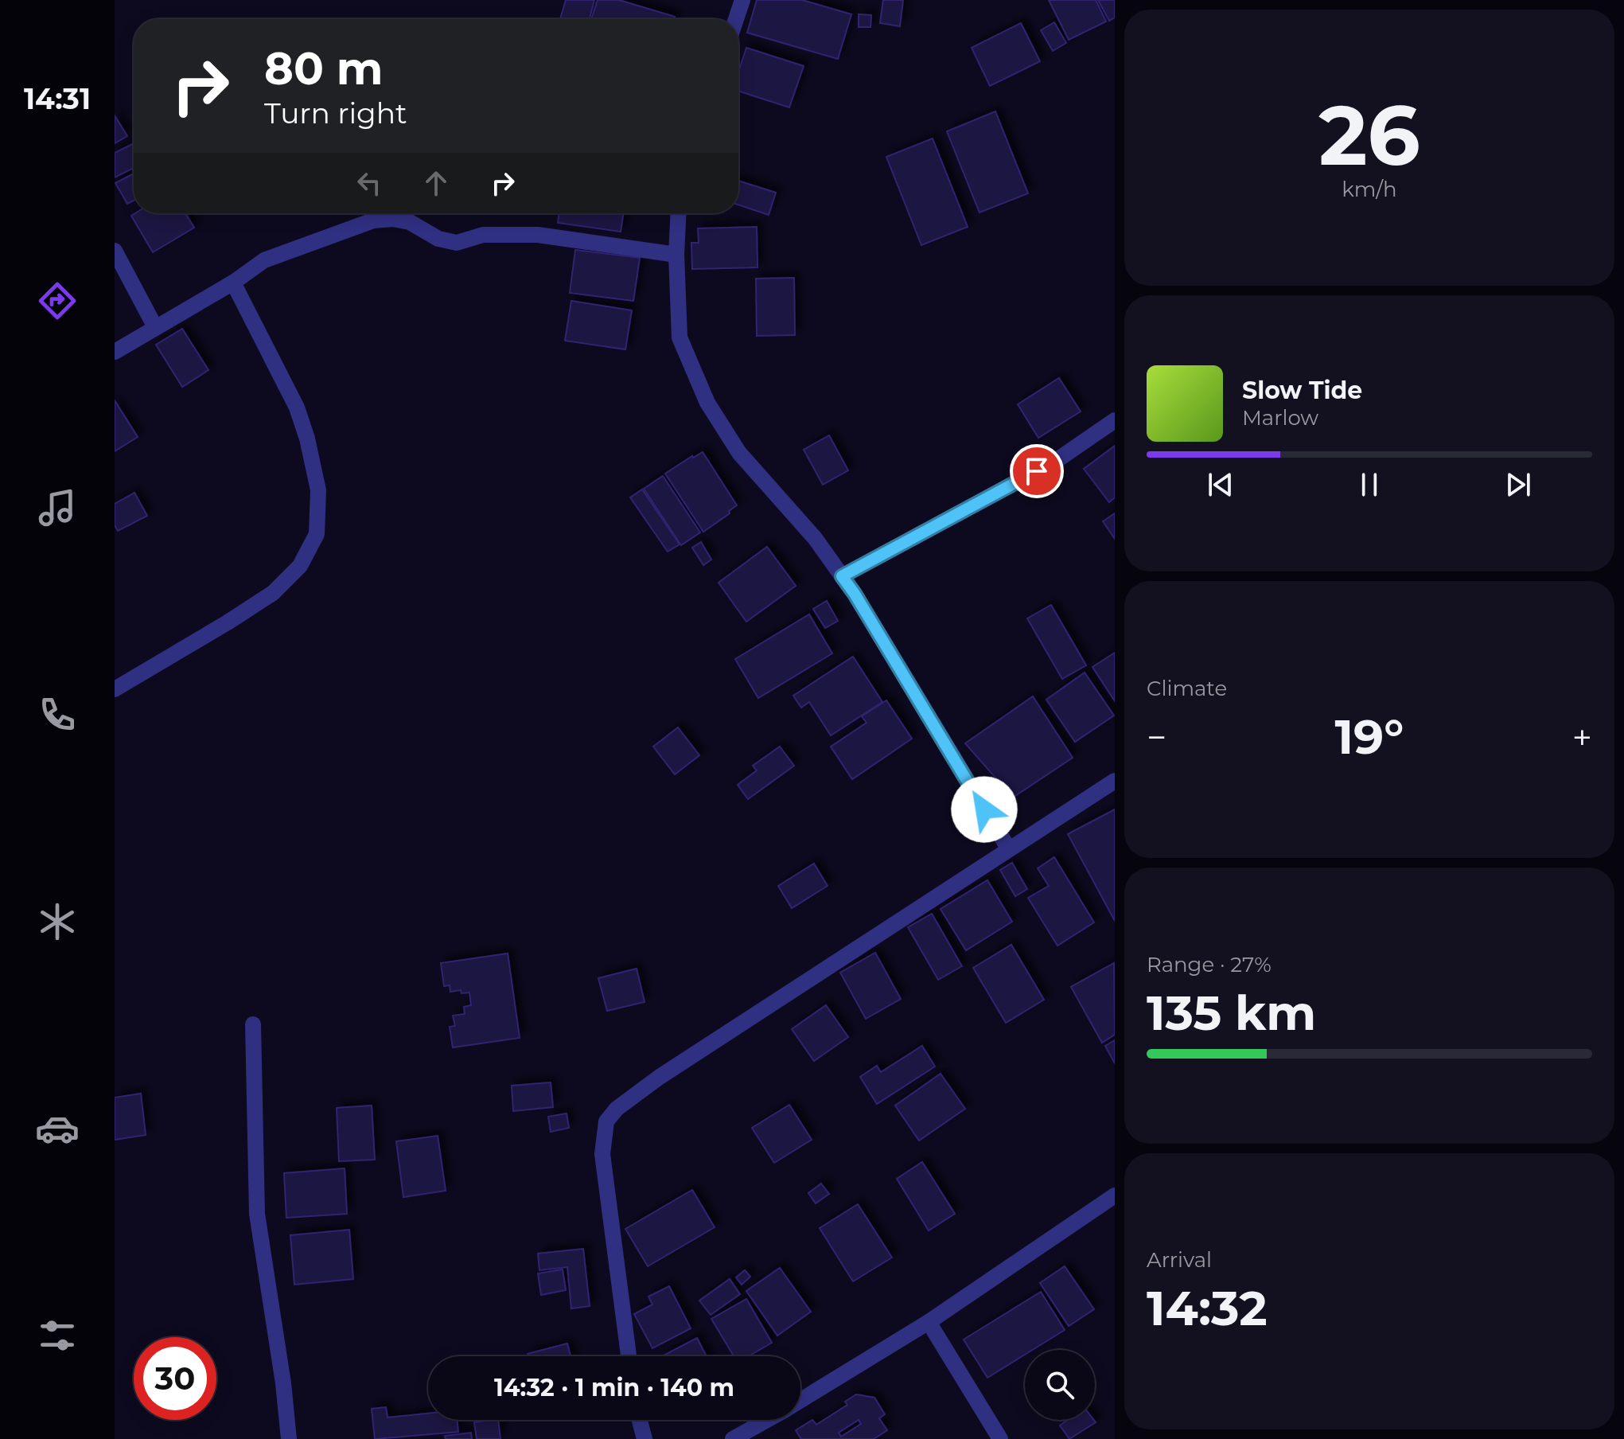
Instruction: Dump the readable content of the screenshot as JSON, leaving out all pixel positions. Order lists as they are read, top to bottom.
{
  "page": {
    "tabs": "14:31",
    "tile": [
      ["26", "km/h"],
      "Climate",
      ["Range · 27%", "135 km"],
      ["Arrival", "14:32"]
    ],
    "turn": ["80 m", "Turn right"],
    "song": ["Slow Tide", "Marlow"],
    "heat": ["−", "19°", "+"],
    "limit": "30",
    "trip": "14:32 · 1 min · 140 m"
  }
}
